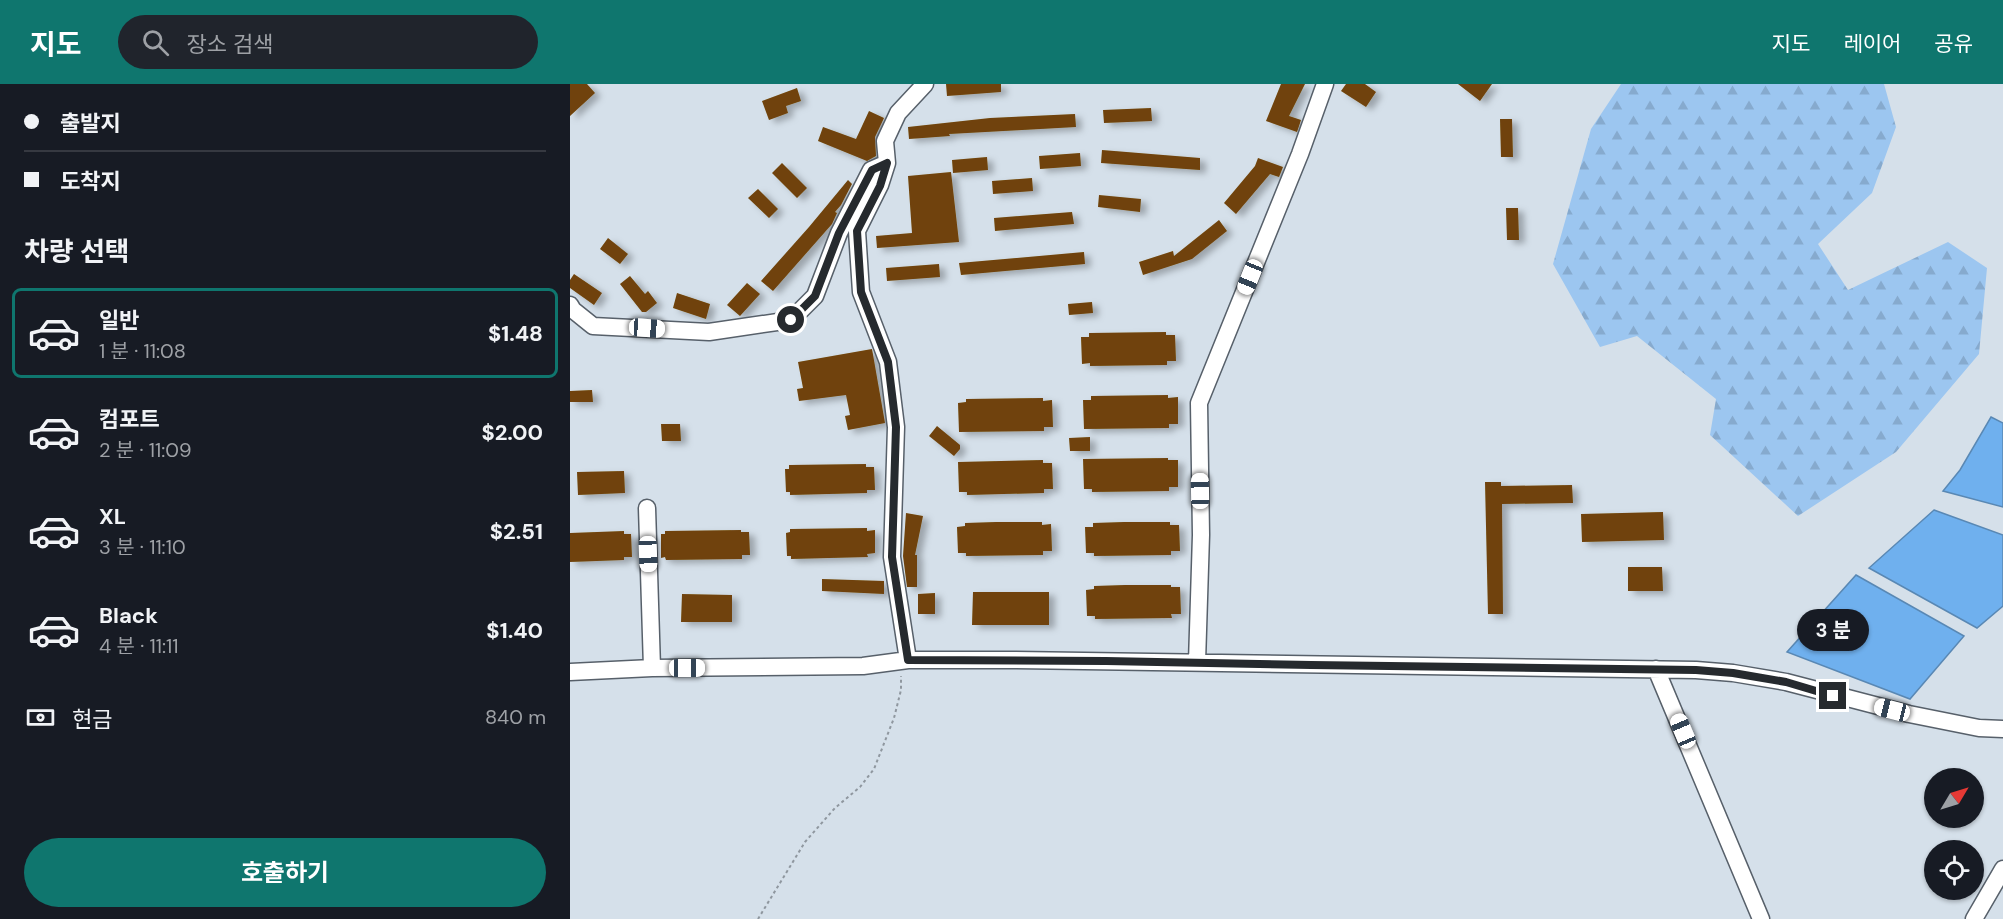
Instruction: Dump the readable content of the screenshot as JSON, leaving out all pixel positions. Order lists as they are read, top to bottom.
{
  "north": "top right",
  "page": {
    "header": "지도",
    "search": "장소 검색",
    "nav": ["지도", "레이어", "공유"],
    "banner": ["출발지", "도착지"],
    "heading": "차량 선택",
    "list": [
      {
        "name": "일반",
        "note": "1 분 · 11:08",
        "value": "$1.48"
      },
      {
        "name": "컴포트",
        "note": "2 분 · 11:09",
        "value": "$2.00"
      },
      {
        "name": "XL",
        "note": "3 분 · 11:10",
        "value": "$2.51"
      },
      {
        "name": "Black",
        "note": "4 분 · 11:11",
        "value": "$1.40"
      }
    ],
    "bubble": "3 분",
    "pay": ["현금", "840 m"],
    "buttons": "호출하기"
  }
}
